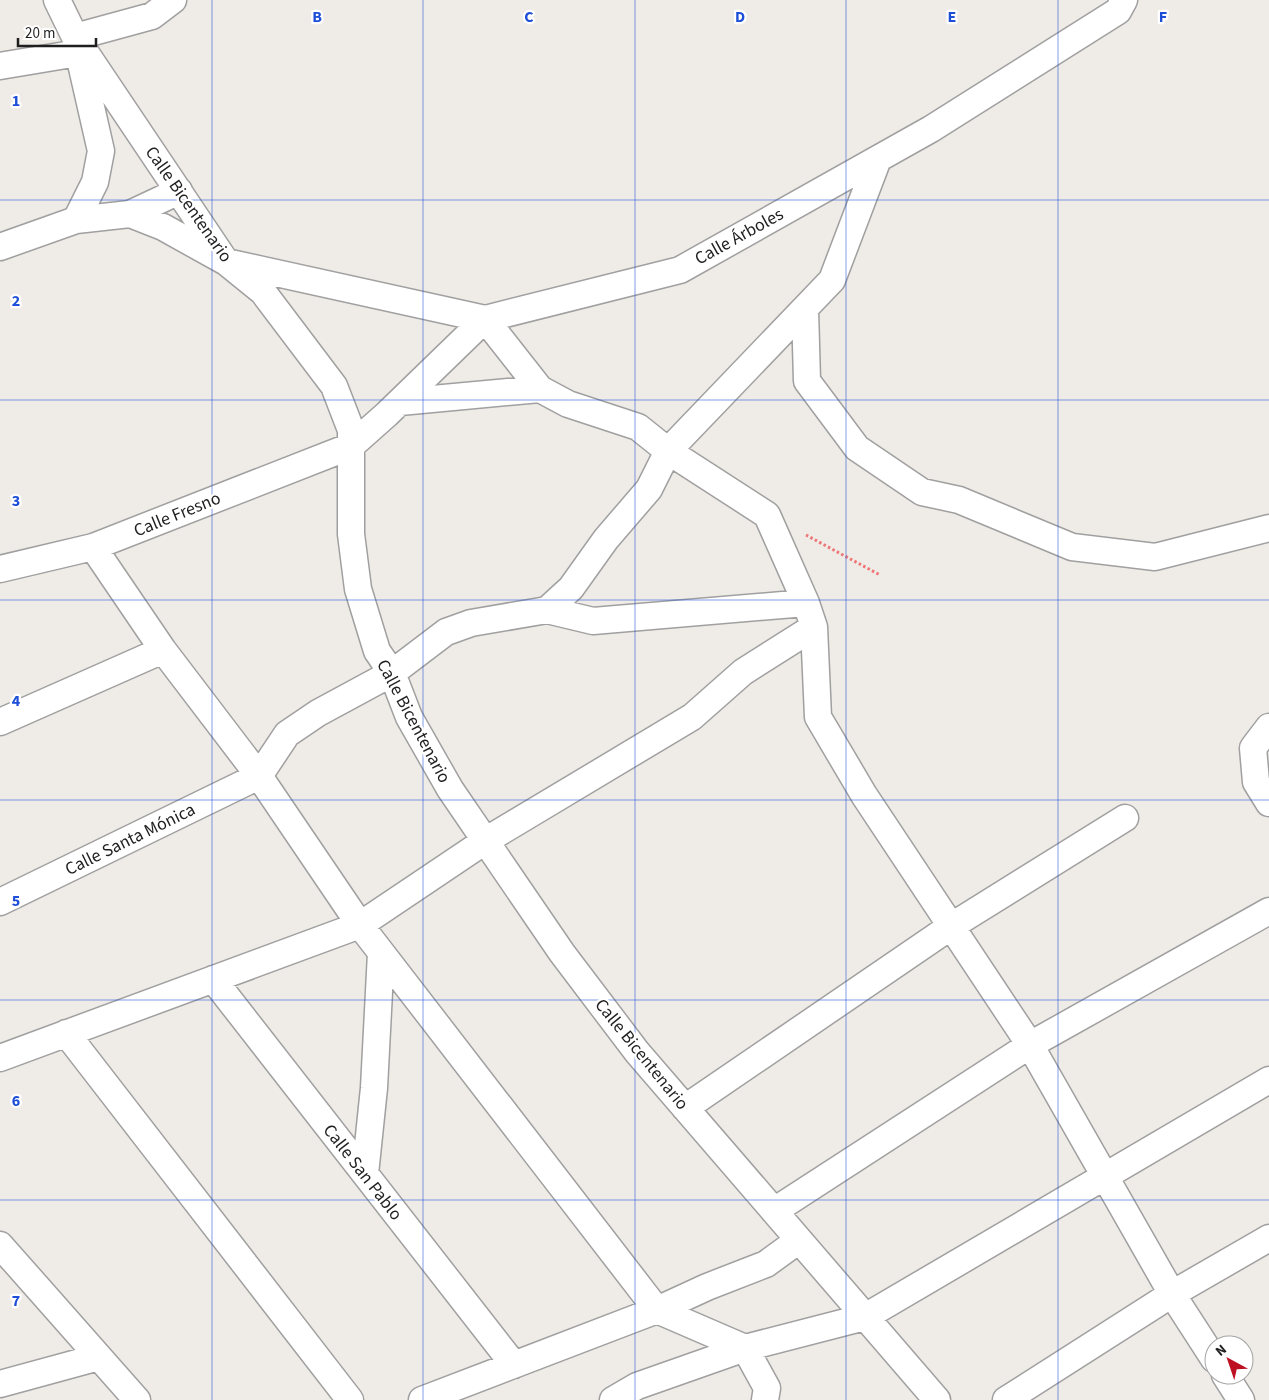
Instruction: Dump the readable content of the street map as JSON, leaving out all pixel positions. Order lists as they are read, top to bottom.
{
  "streets": {
    "street": [
      "Calle Bicentenario",
      "Calle Árboles",
      "Calle Fresno",
      "Calle Santa Mónica",
      "Calle San Pablo"
    ]
  },
  "crossings": [
    ["Calle Bicentenario", "Calle Fresno"]
  ],
  "scale_bar": "20 m",
  "north": "top left",
  "grid": {
    "columns": [
      "B",
      "C",
      "D",
      "E",
      "F"
    ],
    "rows": [
      "1",
      "2",
      "3",
      "4",
      "5",
      "6",
      "7"
    ]
  }
}
